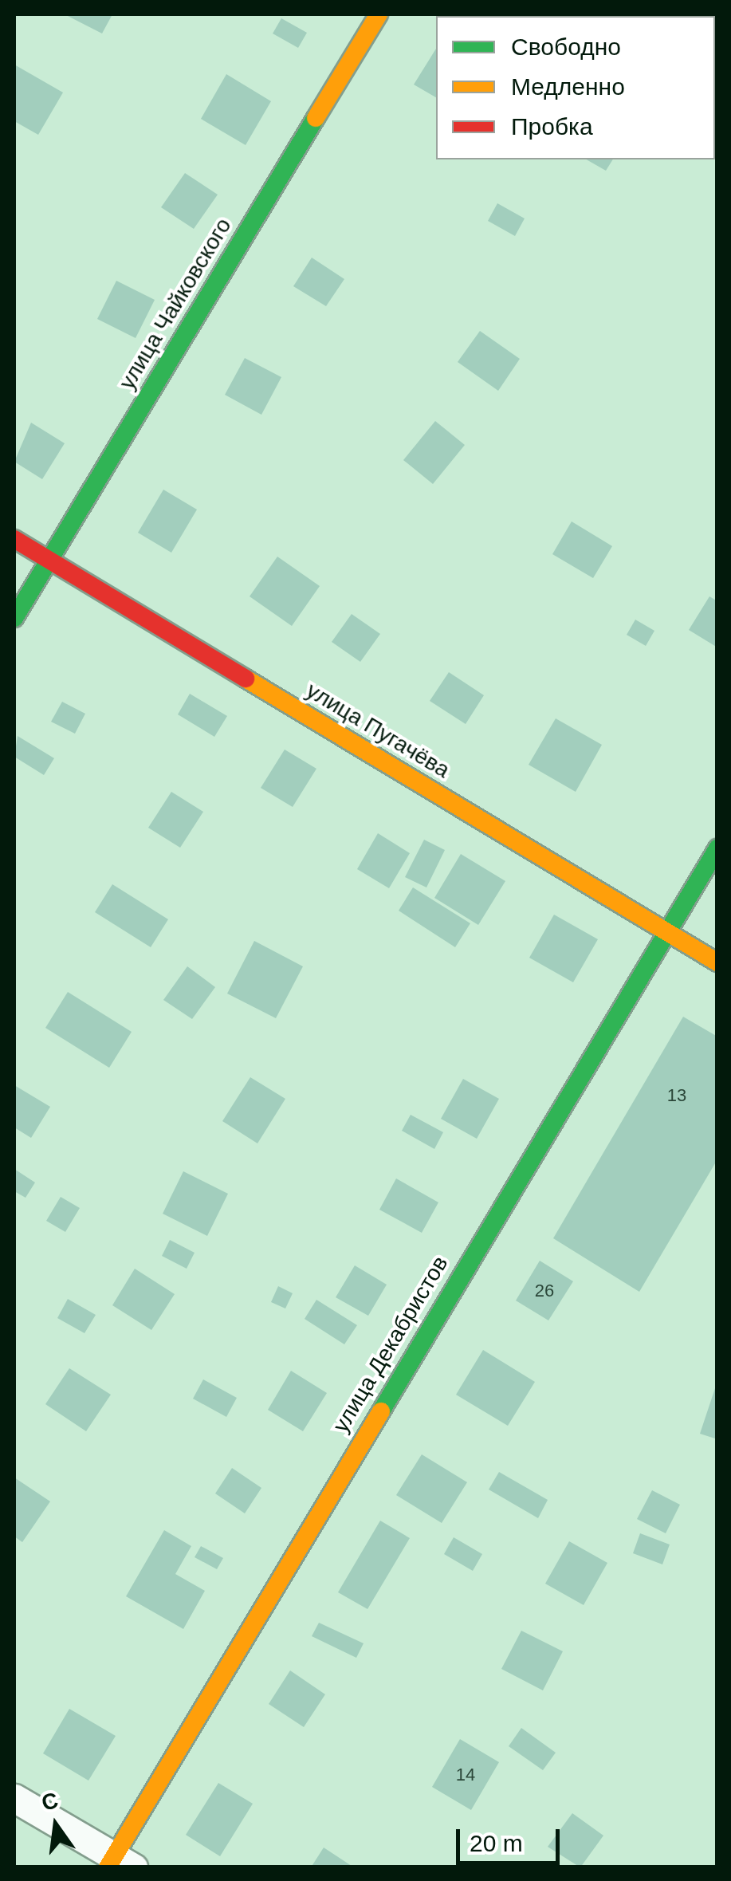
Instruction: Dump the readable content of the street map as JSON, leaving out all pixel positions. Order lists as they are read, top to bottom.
{
  "streets": {
    "street": ["улица Чайковского", "улица Пугачёва", "улица Декабристов"]
  },
  "crossings": [
    ["улица Чайковского", "улица Пугачёва"],
    ["улица Пугачёва", "улица Декабристов"]
  ],
  "house_numbers": ["13", "26", "14"],
  "legend": ["Свободно", "Медленно", "Пробка"],
  "scale_bar": "20 m",
  "north": "top"
}
